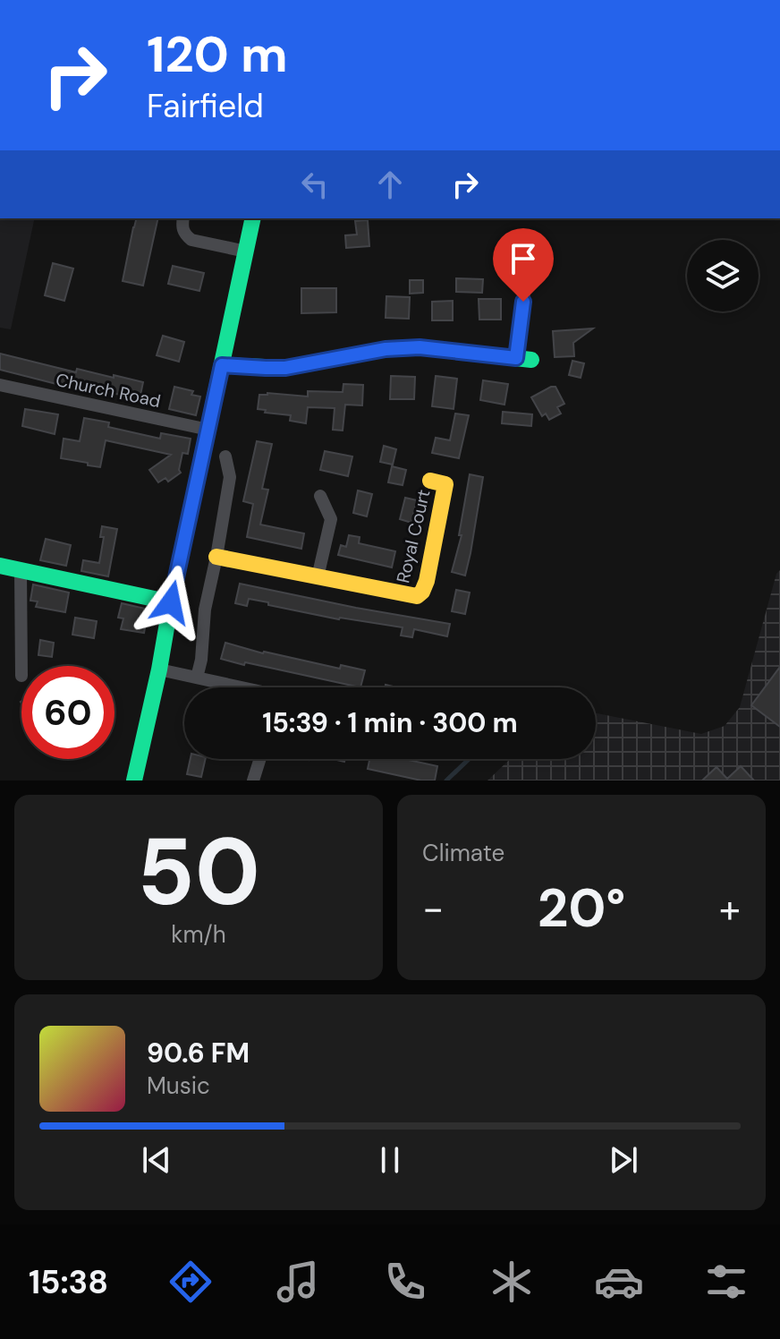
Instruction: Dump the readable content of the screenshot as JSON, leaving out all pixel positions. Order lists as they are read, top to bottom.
{
  "streets": {
    "street": ["Church Road", "Royal Court"]
  },
  "page": {
    "turn": ["120 m", "Fairfield"],
    "limit": "60",
    "trip": "15:39 · 1 min · 300 m",
    "tile": [
      ["50", "km/h"],
      "Climate"
    ],
    "heat": ["−", "20°", "+"],
    "song": ["90.6 FM", "Music"],
    "tabs": "15:38"
  }
}
